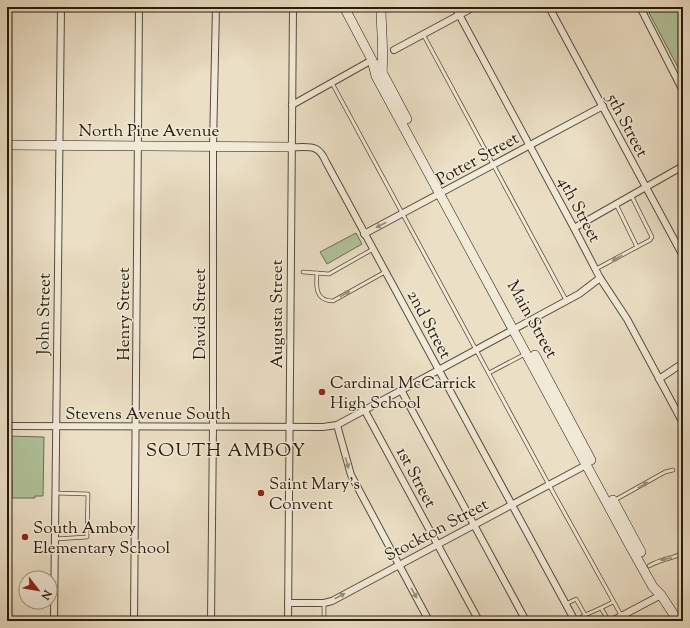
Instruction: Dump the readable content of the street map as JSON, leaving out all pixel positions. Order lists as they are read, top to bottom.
{
  "streets": {
    "main road": ["North Pine Avenue", "Main Street"],
    "street": [
      "5th Street",
      "Potter Street",
      "4th Street",
      "John Street",
      "Henry Street",
      "David Street",
      "Augusta Street",
      "2nd Street",
      "Stevens Avenue South",
      "1st Street",
      "Stockton Street"
    ]
  },
  "crossings": [
    ["5th Street", "Potter Street"],
    ["North Pine Avenue", "John Street"],
    ["North Pine Avenue", "Henry Street"],
    ["North Pine Avenue", "David Street"],
    ["North Pine Avenue", "Augusta Street"],
    ["North Pine Avenue", "2nd Street"],
    ["Potter Street", "4th Street"],
    ["Potter Street", "Main Street"],
    ["Potter Street", "2nd Street"],
    ["John Street", "Stevens Avenue South"],
    ["Henry Street", "Stevens Avenue South"],
    ["David Street", "Stevens Avenue South"],
    ["Augusta Street", "2nd Street"],
    ["Augusta Street", "Stevens Avenue South"],
    ["Augusta Street", "Stockton Street"],
    ["Main Street", "Stockton Street"],
    ["2nd Street", "Stockton Street"],
    ["1st Street", "Stockton Street"]
  ],
  "districts": ["SOUTH AMBOY"],
  "places": ["Cardinal McCarrick High School", "Saint Mary's Convent", "South Amboy Elementary School"],
  "north": "bottom right"
}
